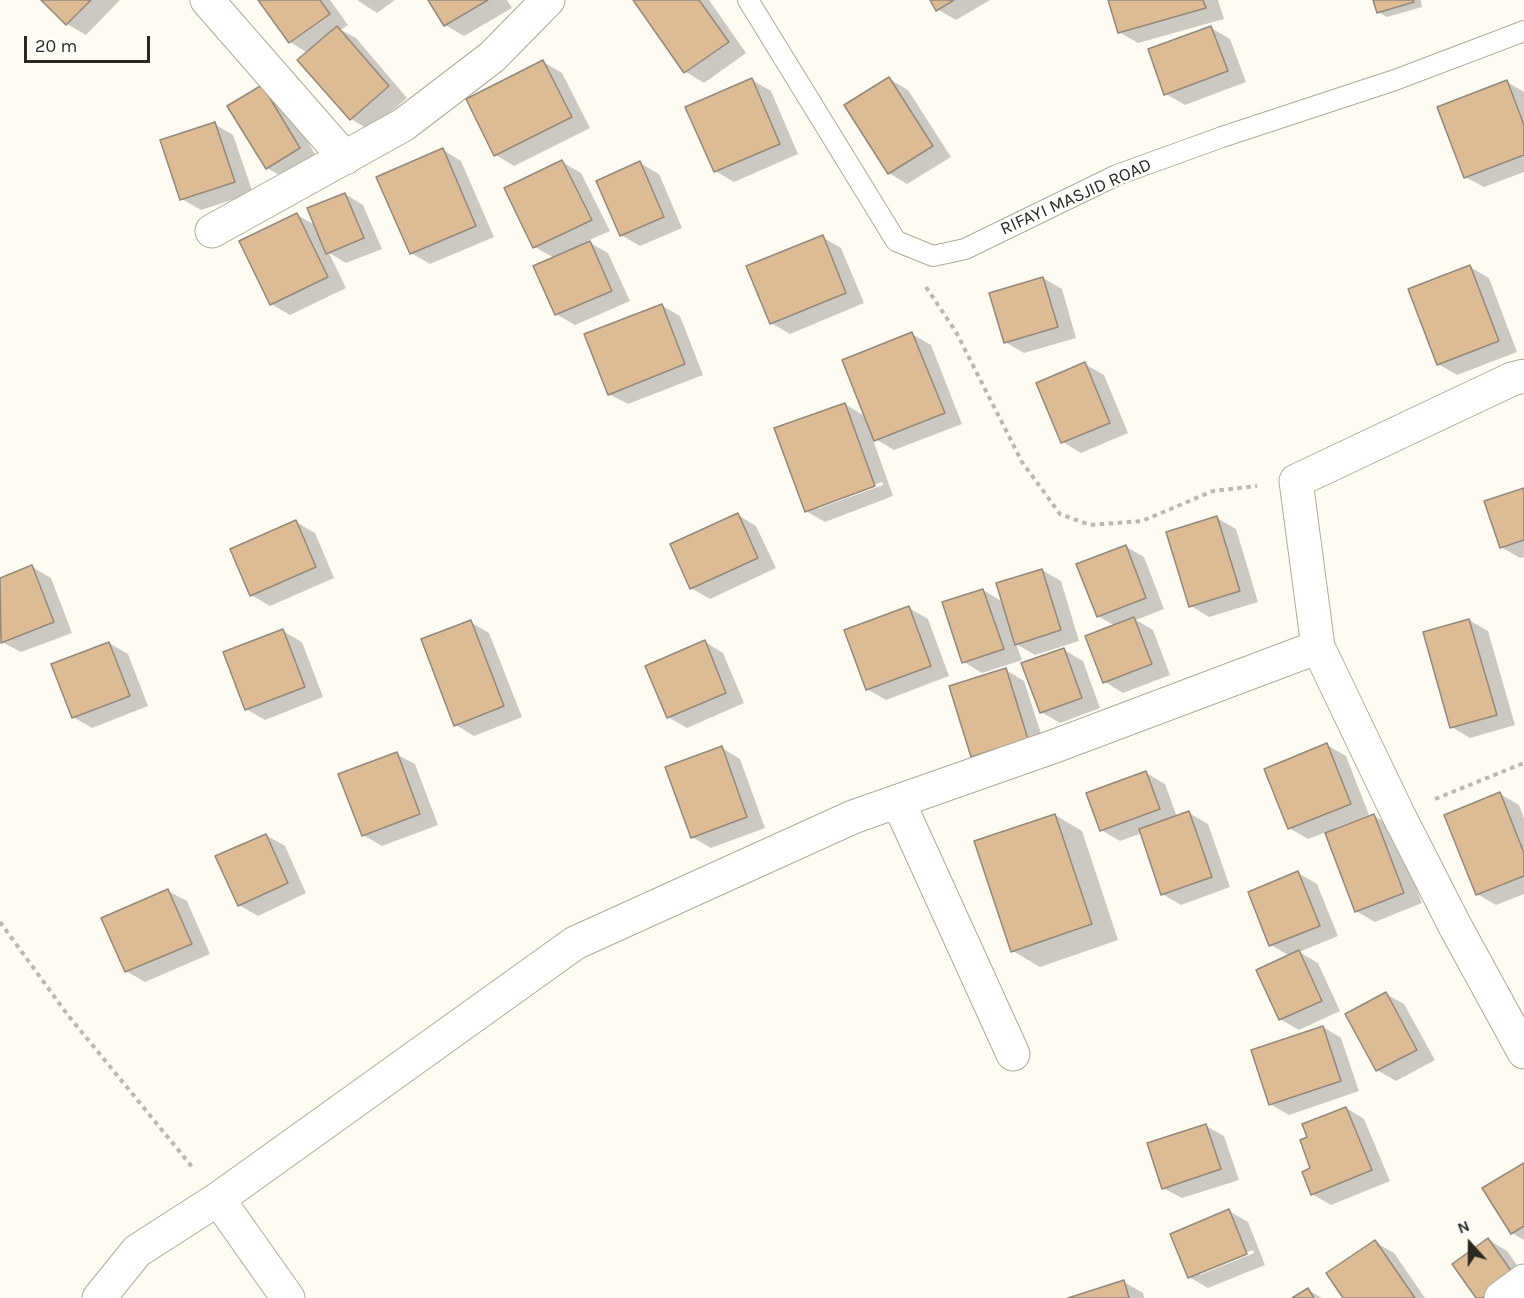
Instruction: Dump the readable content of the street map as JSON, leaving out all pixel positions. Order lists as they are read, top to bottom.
{
  "streets": {
    "lane": ["RIFAYI MASJID ROAD"]
  },
  "scale_bar": "20 m",
  "north": "top"
}
